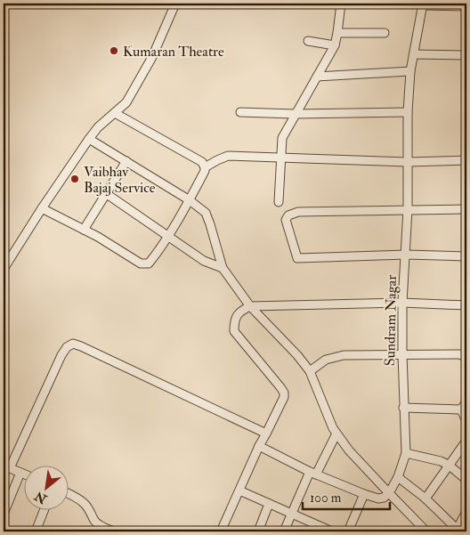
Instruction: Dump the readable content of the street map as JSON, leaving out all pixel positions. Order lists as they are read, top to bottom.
{
  "streets": {
    "street": ["Sundram Nagar"]
  },
  "places": ["Kumaran Theatre", "Vaibhav Bajaj Service"],
  "scale_bar": "100 m",
  "north": "bottom left"
}
